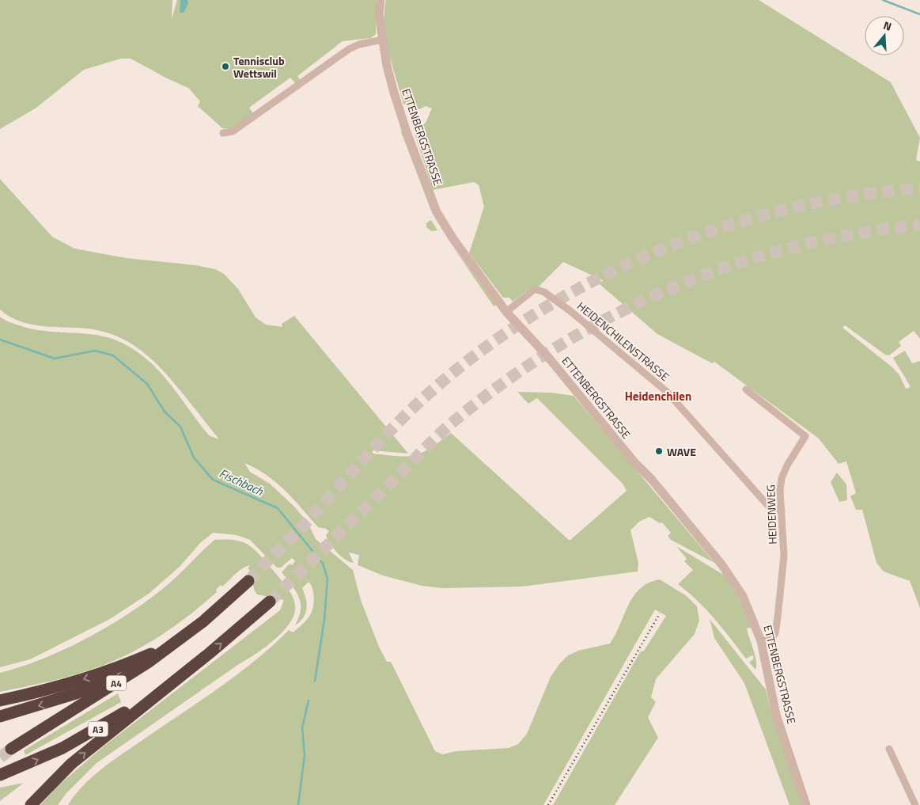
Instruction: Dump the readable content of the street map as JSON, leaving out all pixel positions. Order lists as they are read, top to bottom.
{
  "streets": {
    "highway": ["A4", "A3"],
    "street": ["ETTENBERGSTRASSE", "HEIDENCHILENSTRASSE", "HEIDENWEG"]
  },
  "crossings": [
    ["ETTENBERGSTRASSE", "HEIDENCHILENSTRASSE"],
    ["ETTENBERGSTRASSE", "HEIDENWEG"],
    ["HEIDENCHILENSTRASSE", "HEIDENWEG"]
  ],
  "districts": ["Heidenchilen"],
  "water": ["Fischbach"],
  "places": ["Tennisclub Wettswil", "WAVE"],
  "north": "top"
}
